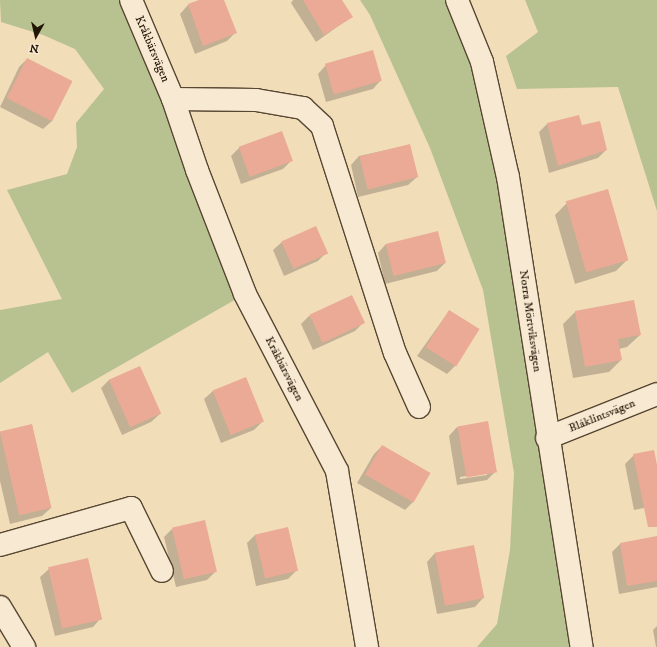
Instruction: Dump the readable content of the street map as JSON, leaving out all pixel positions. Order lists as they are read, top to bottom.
{
  "streets": {
    "street": ["Kråkbärsvägen", "Norra Mörtviksvägen", "Blåklintsvägen"]
  },
  "crossings": [
    ["Norra Mörtviksvägen", "Blåklintsvägen"]
  ],
  "north": "bottom"
}
